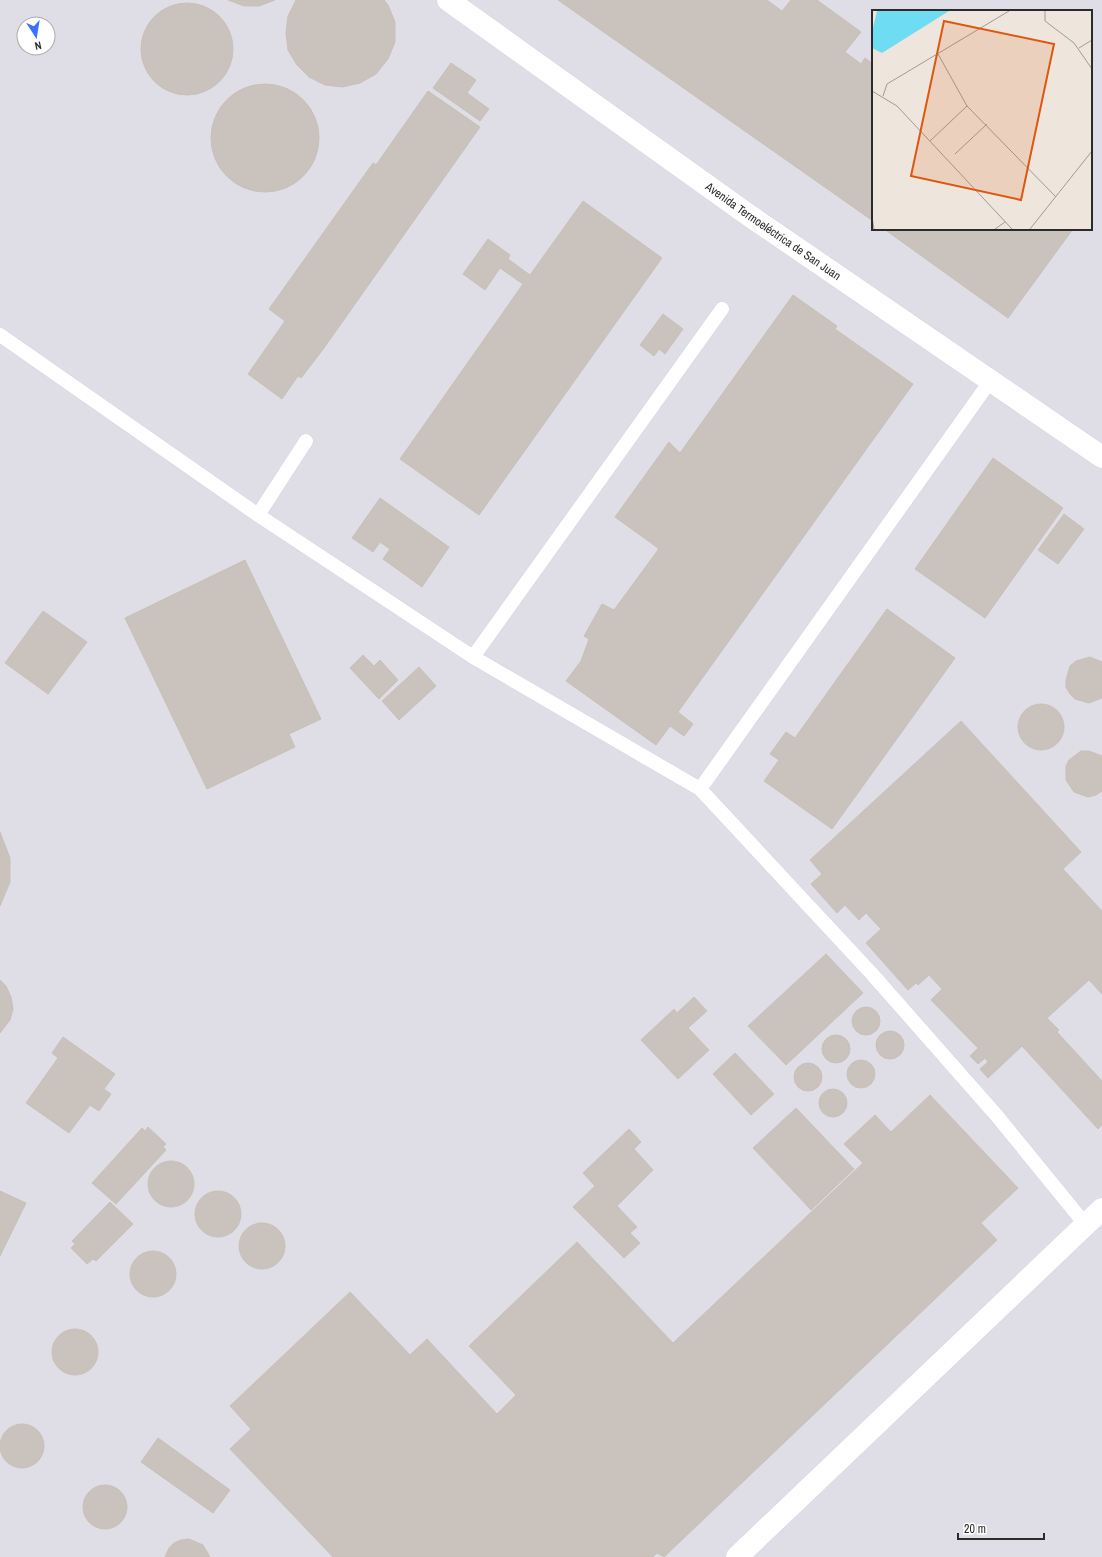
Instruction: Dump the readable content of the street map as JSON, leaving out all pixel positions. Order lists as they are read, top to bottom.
{
  "streets": {
    "street": ["Avenida Termoeléctrica de San Juan"]
  },
  "scale_bar": "20 m",
  "north": "bottom"
}
